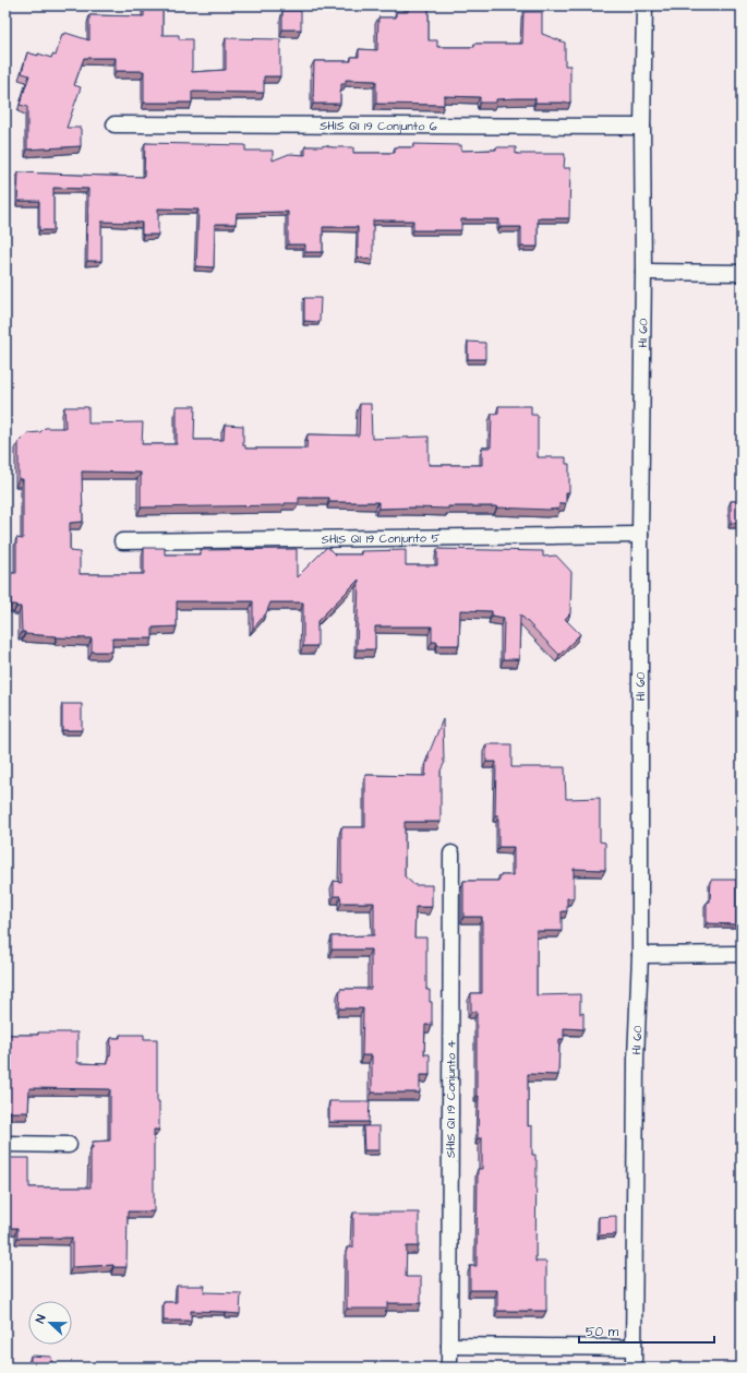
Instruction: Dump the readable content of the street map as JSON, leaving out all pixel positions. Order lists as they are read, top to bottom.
{
  "streets": {
    "street": [
      "SHIS QI 19 Conjunto 6",
      "HI 60",
      "SHIS QI 19 Conjunto 5",
      "SHIS QI 19 Conjunto 4"
    ]
  },
  "crossings": [
    ["SHIS QI 19 Conjunto 6", "HI 60"],
    ["HI 60", "SHIS QI 19 Conjunto 5"]
  ],
  "scale_bar": "50 m",
  "north": "left"
}
